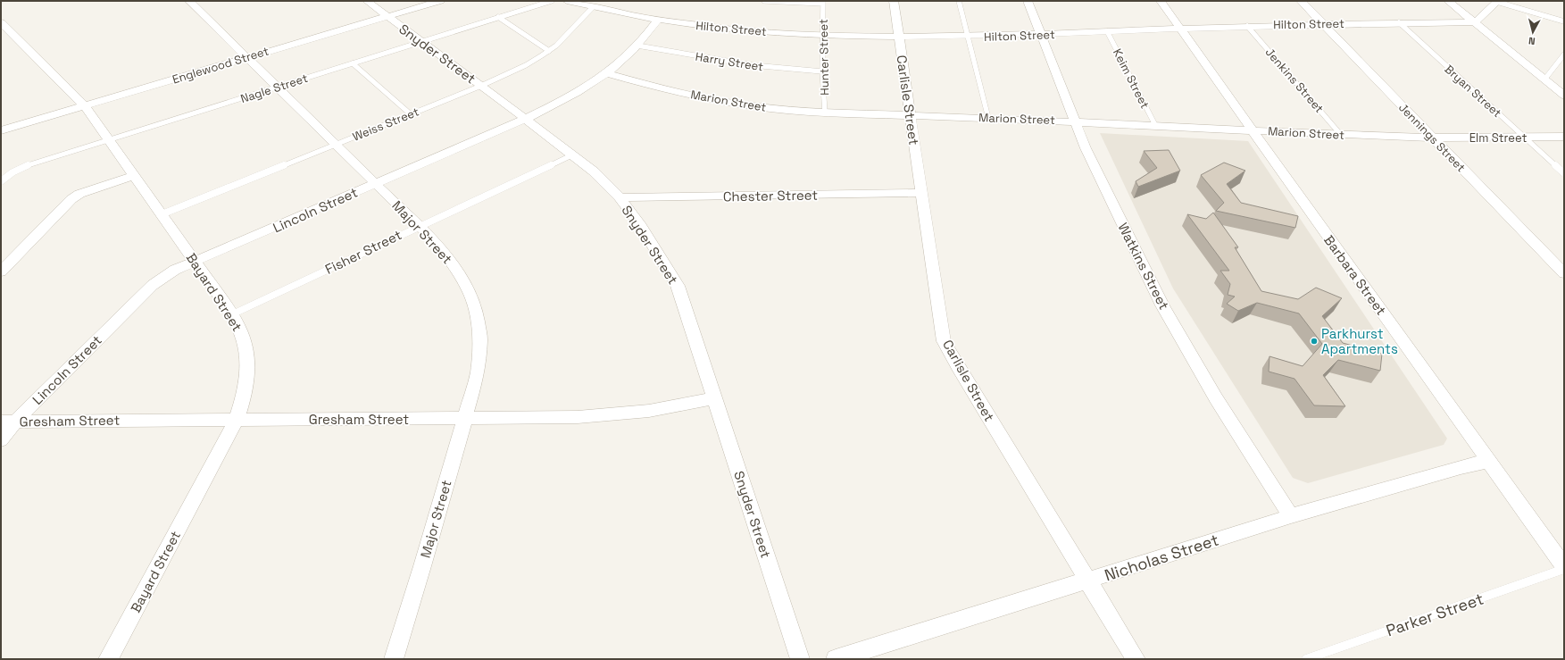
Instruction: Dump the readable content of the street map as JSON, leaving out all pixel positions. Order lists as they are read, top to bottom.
{
  "streets": {
    "street": [
      "Hilton Street",
      "Snyder Street",
      "Englewood Street",
      "Carlisle Street",
      "Marion Street",
      "Jennings Street",
      "Elm Street",
      "Chester Street",
      "Lincoln Street",
      "Major Street",
      "Watkins Street",
      "Barbara Street",
      "Bayard Street",
      "Gresham Street",
      "Nicholas Street"
    ],
    "lane": [
      "Hunter Street",
      "Harry Street",
      "Keim Street",
      "Jenkins Street",
      "Nagle Street",
      "Bryan Street",
      "Weiss Street",
      "Fisher Street",
      "Parker Street"
    ]
  },
  "crossings": [
    ["Hilton Street", "Hunter Street"],
    ["Hilton Street", "Keim Street"],
    ["Hilton Street", "Jenkins Street"],
    ["Hilton Street", "Bryan Street"],
    ["Hilton Street", "Carlisle Street"],
    ["Hilton Street", "Weiss Street"],
    ["Hilton Street", "Jennings Street"],
    ["Hilton Street", "Lincoln Street"],
    ["Hilton Street", "Watkins Street"],
    ["Hilton Street", "Barbara Street"],
    ["Snyder Street", "Englewood Street"],
    ["Snyder Street", "Nagle Street"],
    ["Snyder Street", "Weiss Street"],
    ["Snyder Street", "Chester Street"],
    ["Snyder Street", "Lincoln Street"],
    ["Snyder Street", "Fisher Street"],
    ["Snyder Street", "Gresham Street"],
    ["Hunter Street", "Harry Street"],
    ["Hunter Street", "Marion Street"],
    ["Harry Street", "Lincoln Street"],
    ["Englewood Street", "Major Street"],
    ["Englewood Street", "Bayard Street"],
    ["Keim Street", "Marion Street"],
    ["Jenkins Street", "Marion Street"],
    ["Nagle Street", "Major Street"],
    ["Nagle Street", "Bayard Street"],
    ["Bryan Street", "Elm Street"],
    ["Carlisle Street", "Marion Street"],
    ["Carlisle Street", "Chester Street"],
    ["Carlisle Street", "Nicholas Street"],
    ["Marion Street", "Jennings Street"],
    ["Marion Street", "Elm Street"],
    ["Marion Street", "Lincoln Street"],
    ["Marion Street", "Watkins Street"],
    ["Marion Street", "Barbara Street"],
    ["Weiss Street", "Major Street"],
    ["Weiss Street", "Bayard Street"],
    ["Jennings Street", "Elm Street"],
    ["Lincoln Street", "Major Street"],
    ["Lincoln Street", "Bayard Street"],
    ["Lincoln Street", "Gresham Street"],
    ["Major Street", "Fisher Street"],
    ["Major Street", "Gresham Street"],
    ["Fisher Street", "Bayard Street"],
    ["Watkins Street", "Nicholas Street"],
    ["Barbara Street", "Nicholas Street"],
    ["Barbara Street", "Parker Street"],
    ["Bayard Street", "Gresham Street"]
  ],
  "places": ["Parkhurst Apartments"],
  "north": "bottom"
}
